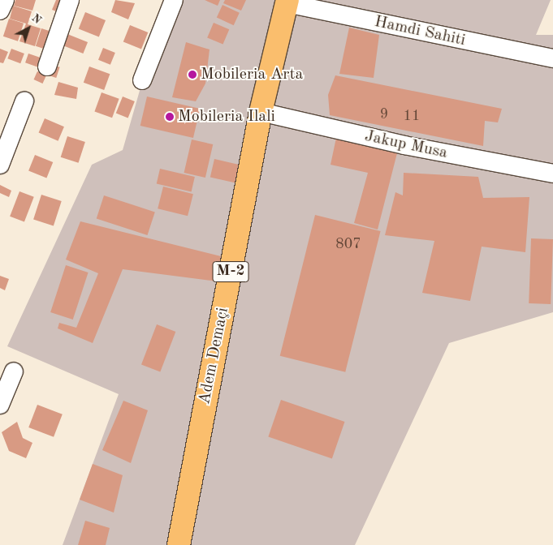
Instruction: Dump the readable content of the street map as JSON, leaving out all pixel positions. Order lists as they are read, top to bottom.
{
  "streets": {
    "main road": ["M-2", "Adem Demaçi"],
    "street": ["Hamdi Sahiti", "Jakup Musa"]
  },
  "crossings": [
    ["Hamdi Sahiti", "Adem Demaçi"],
    ["Jakup Musa", "Adem Demaçi"]
  ],
  "places": ["Mobileria Arta", "Mobileria Ilali"],
  "house_numbers": ["9", "11", "807"],
  "north": "top right"
}
